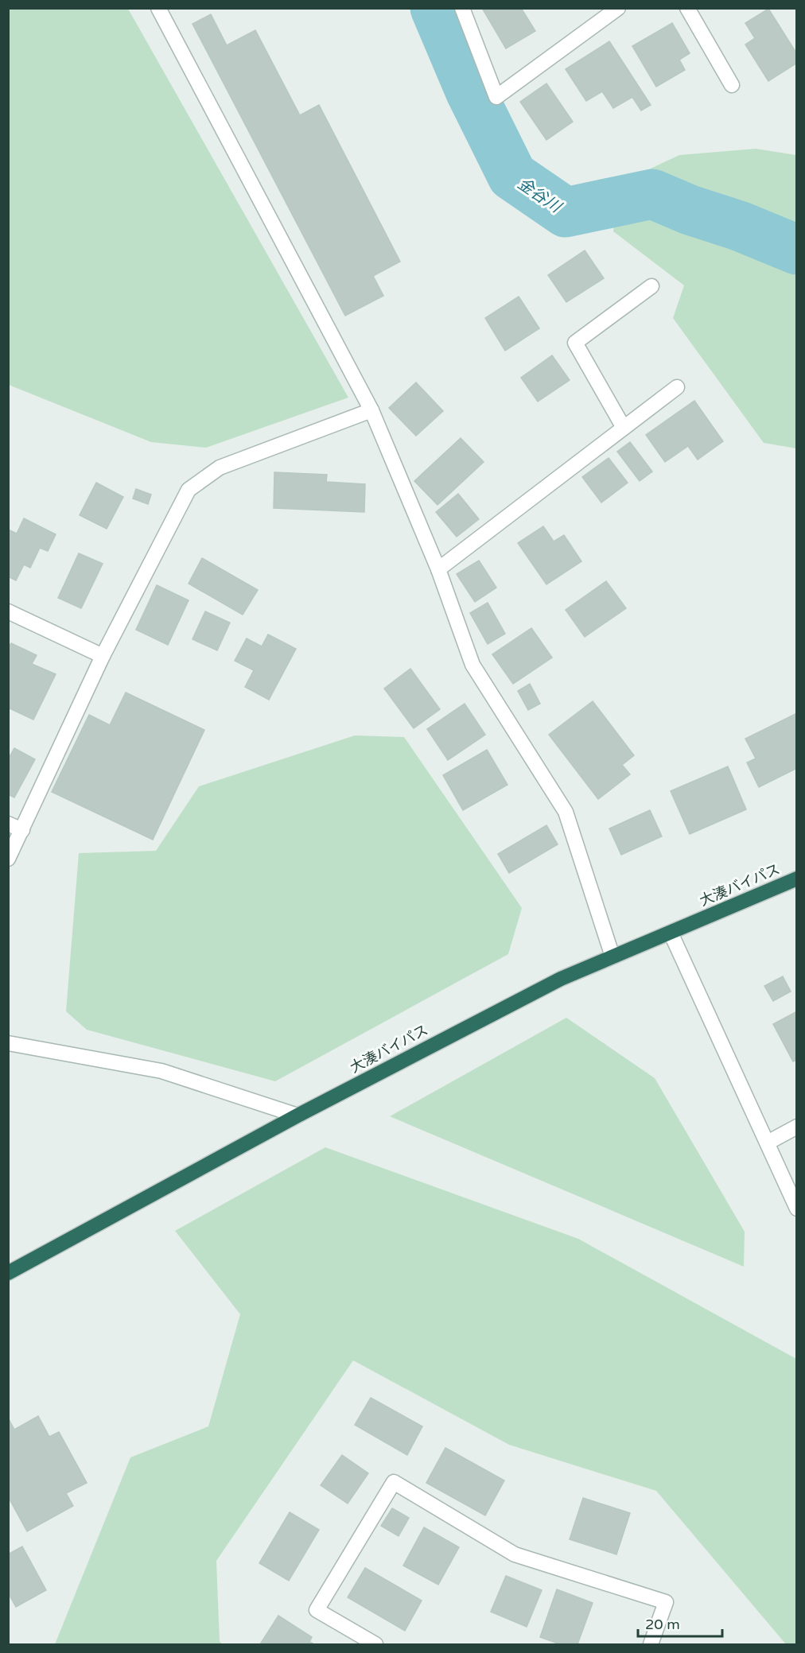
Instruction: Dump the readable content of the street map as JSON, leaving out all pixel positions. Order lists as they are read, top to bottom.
{
  "streets": {
    "highway": ["大湊バイパス"]
  },
  "water": ["金谷川"],
  "scale_bar": "20 m"
}
